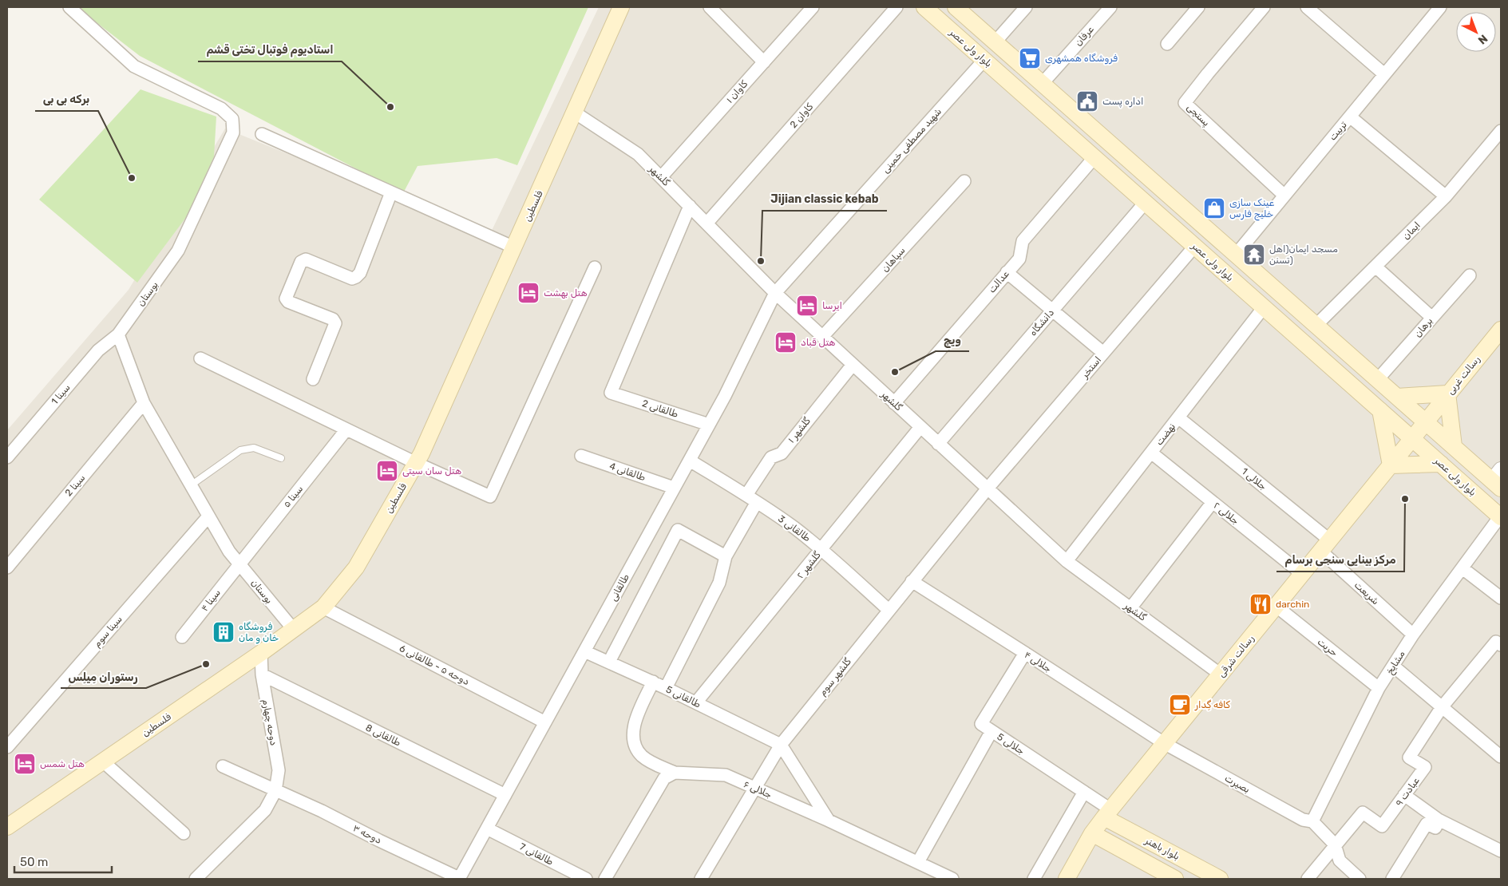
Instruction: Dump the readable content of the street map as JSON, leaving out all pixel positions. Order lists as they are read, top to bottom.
{
  "streets": {
    "main road": [
      "بلوار ولی عصر",
      "فلسطین",
      "رسالت غربی",
      "رسالت شرقی",
      "بلوار باهنر"
    ],
    "street": [
      "عرفان",
      "کاوان ۱",
      "پستچی",
      "کاوان 2",
      "تربیت",
      "شهید مصطفی خمینی",
      "گلشهر",
      "ایمان",
      "سپاهان",
      "عدالت",
      "بوستان",
      "دانشگاه",
      "برهان",
      "استخر",
      "سینا 1",
      "طالقانی 2",
      "گلشهر ۱",
      "نهضت",
      "طالقانی 4",
      "جلالی 1",
      "سینا 2",
      "سینا ۵",
      "جلالی ۲",
      "طالقانی 3",
      "گلشهر ۲",
      "طالقانی",
      "شریعت",
      "سینا ۴",
      "سینا سوم",
      "حریت",
      "جلالی ۴",
      "مشایخ",
      "دوحه ۵ - طالقانی 6",
      "گلشهر سوم",
      "طالقانی 5",
      "دوحه چهارم",
      "طالقانی 8",
      "جلالی 5",
      "بصیرت",
      "جلالی ۶",
      "عبادت ۹",
      "دوحه ۳",
      "طالقانی 7"
    ]
  },
  "crossings": [
    ["عرفان", "بلوار ولی عصر"],
    ["بلوار ولی عصر", "تربیت"],
    ["بلوار ولی عصر", "شهید مصطفی خمینی"],
    ["بلوار ولی عصر", "ایمان"],
    ["بلوار ولی عصر", "عدالت"],
    ["بلوار ولی عصر", "دانشگاه"],
    ["بلوار ولی عصر", "برهان"],
    ["بلوار ولی عصر", "استخر"],
    ["بلوار ولی عصر", "رسالت غربی"],
    ["بلوار ولی عصر", "نهضت"],
    ["بلوار ولی عصر", "رسالت شرقی"],
    ["بلوار ولی عصر", "مشایخ"],
    ["کاوان ۱", "گلشهر"],
    ["پستچی", "تربیت"],
    ["کاوان 2", "گلشهر"],
    ["شهید مصطفی خمینی", "گلشهر"],
    ["شهید مصطفی خمینی", "طالقانی"],
    ["گلشهر", "فلسطین"],
    ["گلشهر", "سپاهان"],
    ["گلشهر", "عدالت"],
    ["گلشهر", "دانشگاه"],
    ["گلشهر", "استخر"],
    ["گلشهر", "طالقانی 2"],
    ["گلشهر", "گلشهر ۱"],
    ["گلشهر", "نهضت"],
    ["گلشهر", "گلشهر ۲"],
    ["گلشهر", "طالقانی"],
    ["گلشهر", "رسالت شرقی"],
    ["گلشهر", "گلشهر سوم"],
    ["فلسطین", "بوستان"],
    ["فلسطین", "دوحه ۵ - طالقانی 6"],
    ["فلسطین", "دوحه چهارم"],
    ["بوستان", "سینا 1"],
    ["بوستان", "سینا 2"],
    ["بوستان", "سینا ۵"],
    ["بوستان", "سینا ۴"],
    ["بوستان", "سینا سوم"],
    ["استخر", "گلشهر سوم"],
    ["رسالت غربی", "رسالت شرقی"],
    ["طالقانی 2", "طالقانی"],
    ["گلشهر ۱", "طالقانی 3"],
    ["گلشهر ۱", "طالقانی 5"],
    ["نهضت", "جلالی 1"],
    ["نهضت", "جلالی ۲"],
    ["طالقانی 4", "طالقانی"],
    ["جلالی 1", "شریعت"],
    ["جلالی 1", "رسالت شرقی"],
    ["سینا ۵", "سینا ۴"],
    ["جلالی ۲", "رسالت شرقی"],
    ["طالقانی 3", "گلشهر ۲"],
    ["طالقانی 3", "طالقانی"],
    ["طالقانی 3", "گلشهر سوم"],
    ["گلشهر ۲", "طالقانی 5"],
    ["طالقانی", "دوحه ۵ - طالقانی 6"],
    ["طالقانی", "طالقانی 5"],
    ["طالقانی", "طالقانی 8"],
    ["طالقانی", "دوحه ۳"],
    ["طالقانی", "طالقانی 7"],
    ["شریعت", "رسالت شرقی"],
    ["شریعت", "مشایخ"],
    ["حریت", "رسالت شرقی"],
    ["حریت", "مشایخ"],
    ["رسالت شرقی", "جلالی ۴"],
    ["رسالت شرقی", "جلالی 5"],
    ["رسالت شرقی", "بصیرت"],
    ["رسالت شرقی", "بلوار باهنر"],
    ["جلالی ۴", "گلشهر سوم"],
    ["جلالی ۴", "جلالی 5"],
    ["جلالی ۴", "بصیرت"],
    ["مشایخ", "بصیرت"],
    ["گلشهر سوم", "طالقانی 5"],
    ["گلشهر سوم", "جلالی ۶"],
    ["دوحه چهارم", "طالقانی 8"],
    ["دوحه چهارم", "دوحه ۳"],
    ["جلالی 5", "بلوار باهنر"]
  ],
  "places": {
    "supermarket": ["فروشگاه همشهری"],
    "public building": ["اداره پست"],
    "other": [
      "استادیوم فوتبال تختی قشم",
      "برکه بی بی",
      "Jijian classic kebab",
      "ویچ",
      "مرکز بینایی سنجی برسام",
      "رستوران مِیلِس"
    ],
    "shop": ["عینک سازی خلیج فارس"],
    "temple": ["مسجد ایمان(اهل تسنن)"],
    "hotel": [
      "هتل بهشت",
      "ایرسا",
      "هتل قباد",
      "هتل سان سیتی",
      "هتل شمس"
    ],
    "restaurant": ["darchin"],
    "building": ["فروشگاه خان و مان"],
    "cafe": ["کافه گِدار"]
  },
  "scale_bar": "50 m",
  "north": "bottom right"
}
